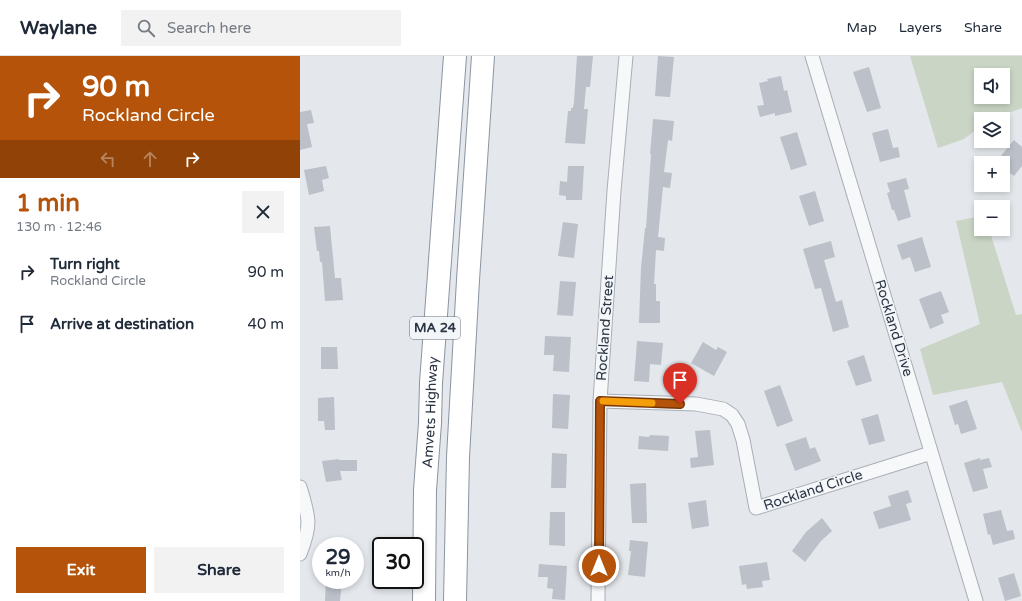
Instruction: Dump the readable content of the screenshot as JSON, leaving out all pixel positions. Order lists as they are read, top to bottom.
{
  "streets": {
    "highway": ["MA 24", "Amvets Highway"],
    "street": ["Rockland Street", "Rockland Drive", "Rockland Circle"]
  },
  "crossings": [
    ["Rockland Street", "Rockland Circle"],
    ["Rockland Drive", "Rockland Circle"]
  ],
  "page": {
    "header": "Waylane",
    "search": "Search here",
    "nav": ["Map", "Layers", "Share"],
    "turn": ["90 m", "Rockland Circle"],
    "map_buttons": ["+", "−"],
    "heading": ["1 min", "130 m · 12:46"],
    "list": [
      {
        "name": "Turn right",
        "note": "Rockland Circle",
        "value": "90 m"
      },
      {
        "name": "Arrive at destination",
        "value": "40 m"
      }
    ],
    "speed": "29 km/h",
    "limit": "30",
    "buttons": ["Exit", "Share"]
  }
}
